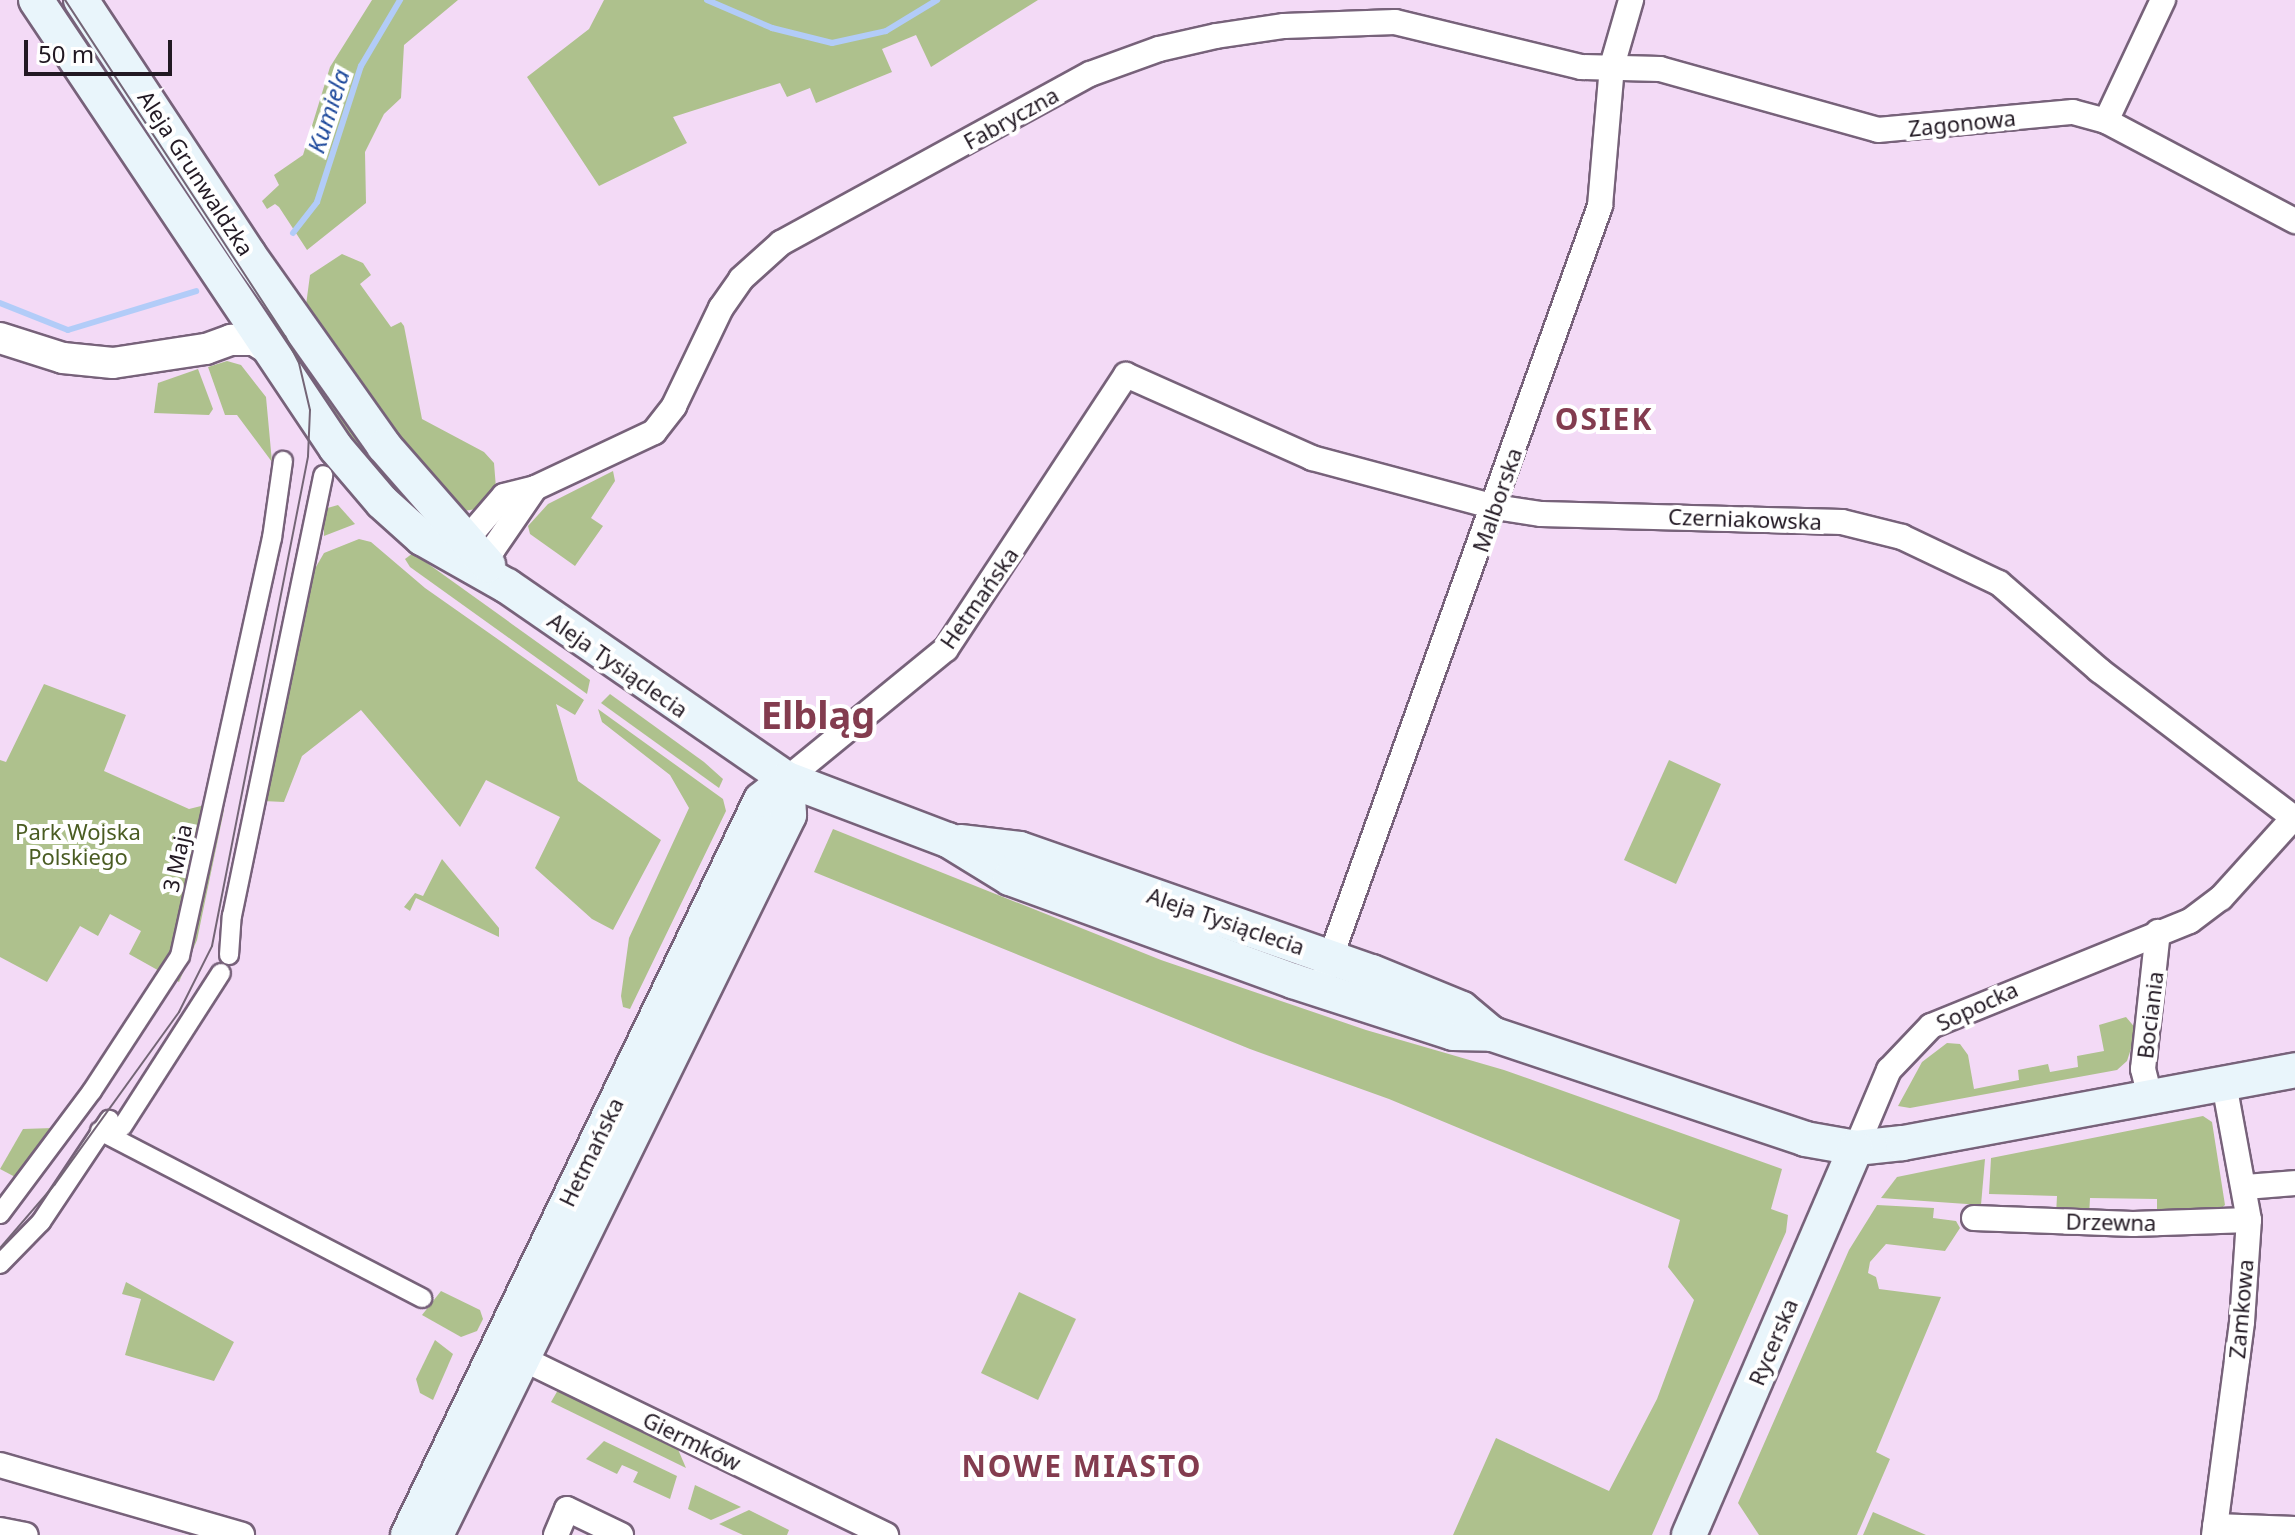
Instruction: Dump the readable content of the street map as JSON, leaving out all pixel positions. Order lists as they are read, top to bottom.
{
  "streets": {
    "main road": [
      "Aleja Grunwaldzka",
      "Hetmańska",
      "Aleja Tysiąclecia",
      "Rycerska"
    ],
    "street": [
      "Fabryczna",
      "Zagonowa",
      "Malborska",
      "Czerniakowska",
      "3 Maja",
      "Sopocka",
      "Bociania",
      "Drzewna",
      "Zamkowa",
      "Giermków"
    ]
  },
  "crossings": [
    ["Fabryczna", "Zagonowa"],
    ["Fabryczna", "Malborska"],
    ["Fabryczna", "Aleja Tysiąclecia"],
    ["Zagonowa", "Malborska"],
    ["Aleja Grunwaldzka", "Aleja Tysiąclecia"],
    ["Malborska", "Czerniakowska"],
    ["Malborska", "Aleja Tysiąclecia"],
    ["Czerniakowska", "Hetmańska"],
    ["Hetmańska", "Aleja Tysiąclecia"],
    ["Hetmańska", "Giermków"],
    ["Aleja Tysiąclecia", "Sopocka"],
    ["Aleja Tysiąclecia", "Bociania"],
    ["Aleja Tysiąclecia", "Zamkowa"],
    ["Aleja Tysiąclecia", "Rycerska"],
    ["Sopocka", "Bociania"],
    ["Sopocka", "Rycerska"],
    ["Drzewna", "Zamkowa"]
  ],
  "districts": ["OSIEK", "Elbląg", "NOWE MIASTO"],
  "water": ["Kumiela"],
  "parks": ["Park Wojska Polskiego"],
  "scale_bar": "50 m"
}
